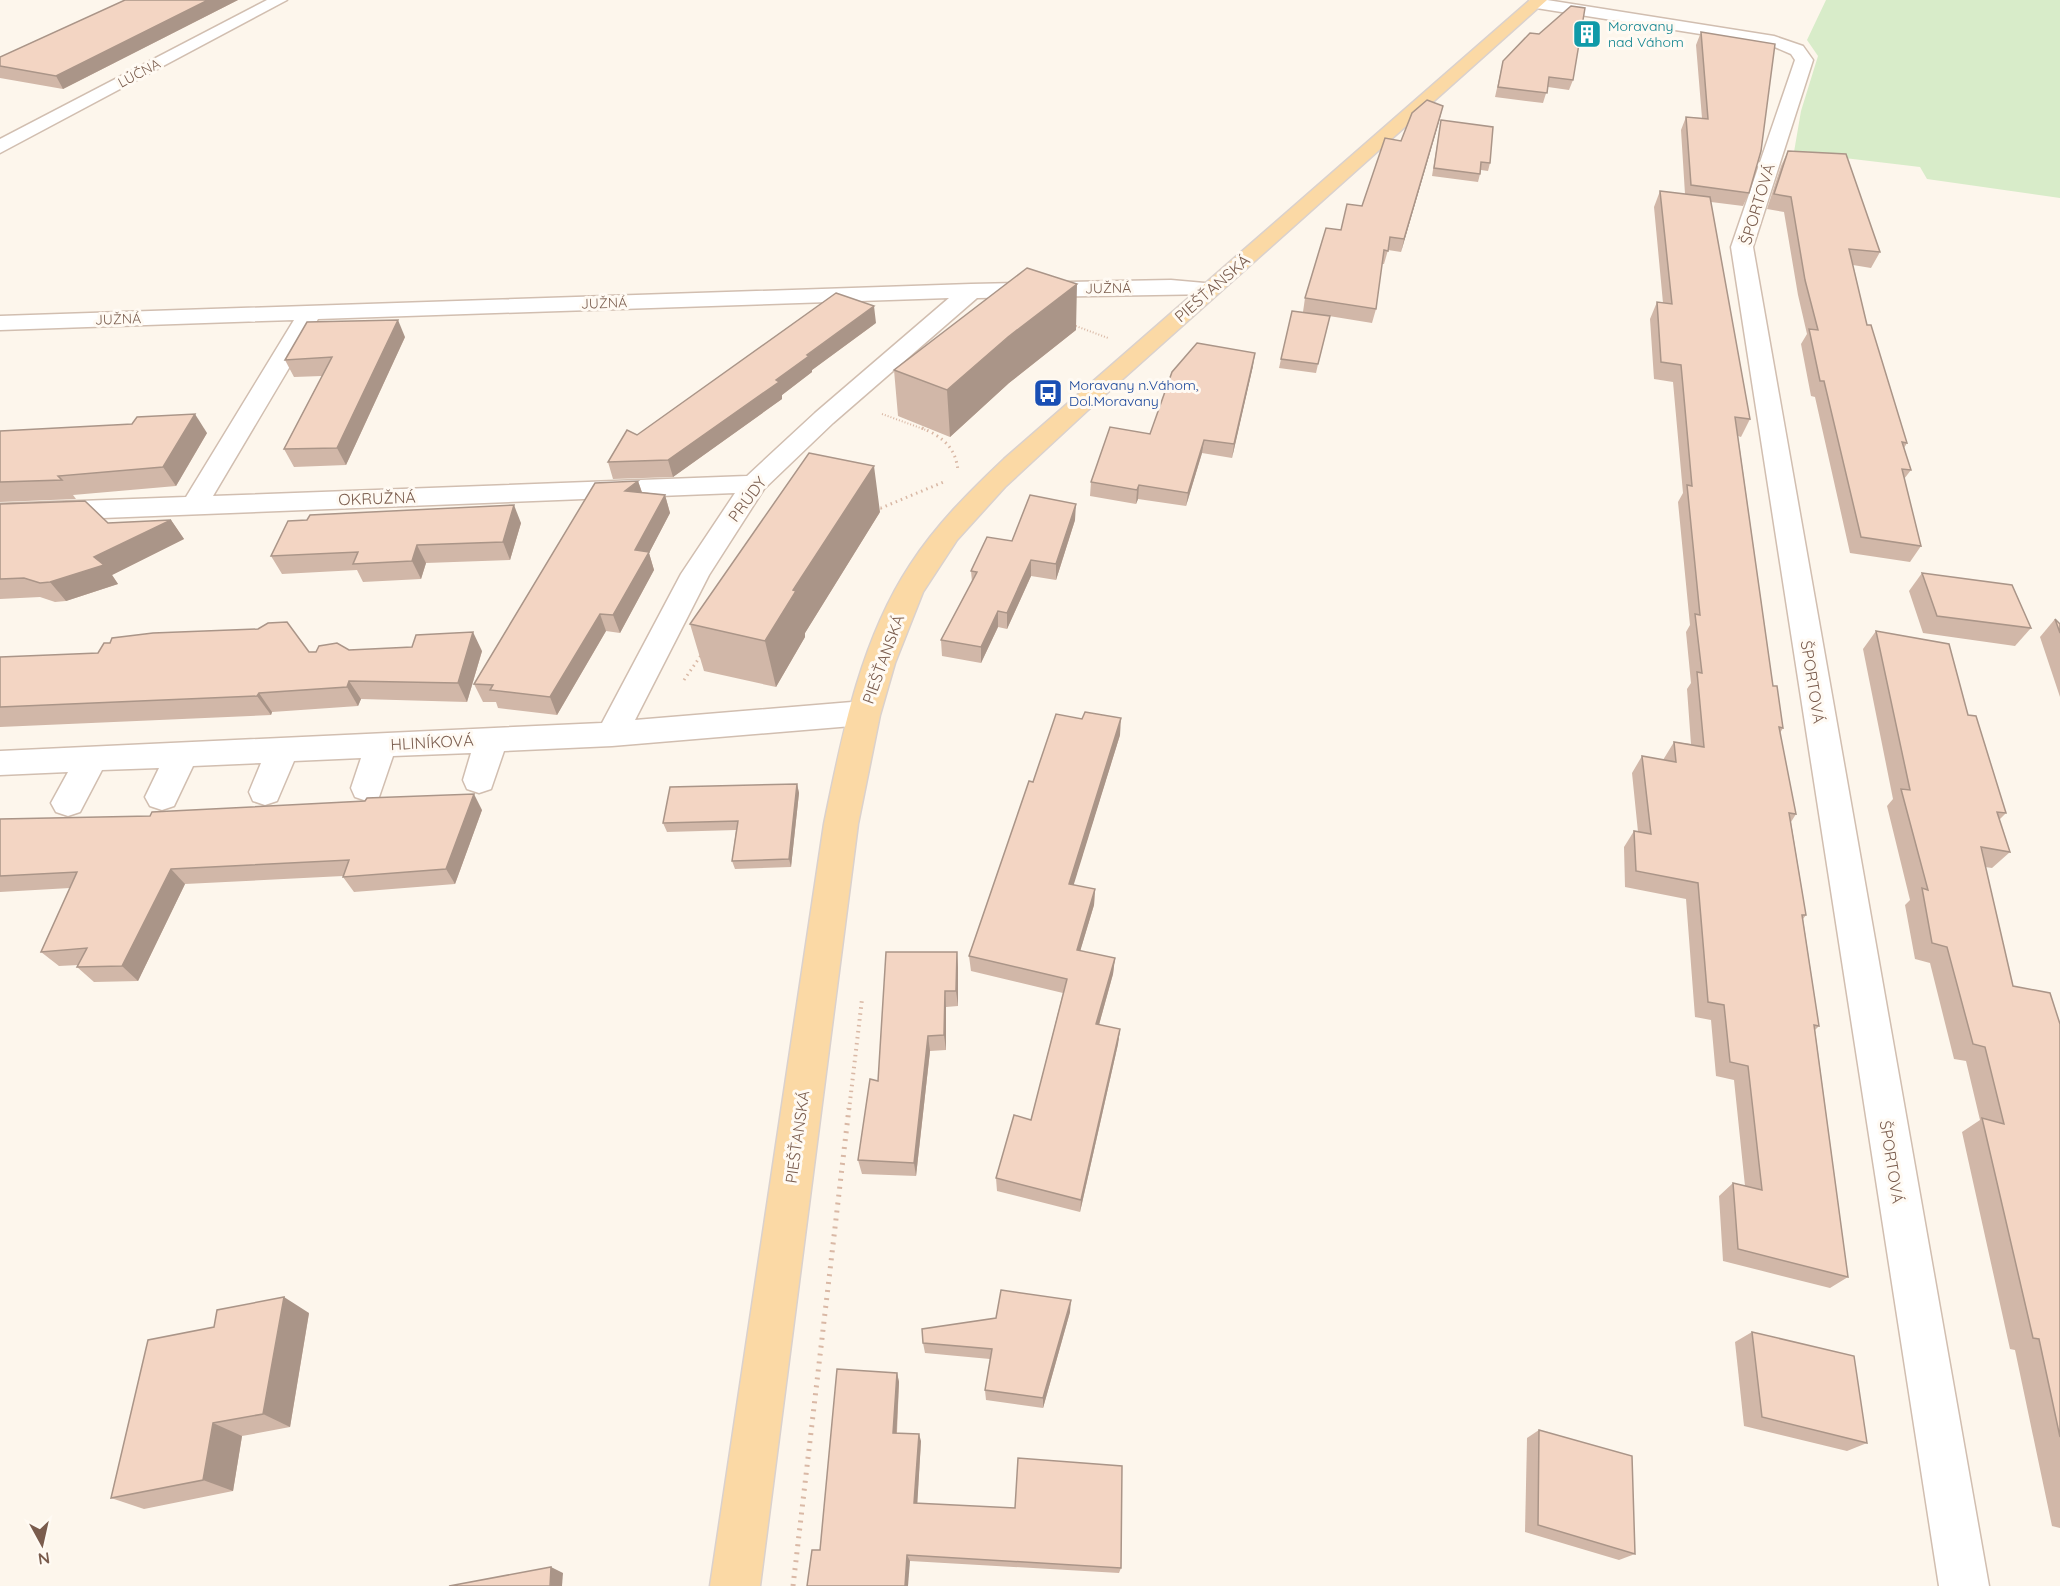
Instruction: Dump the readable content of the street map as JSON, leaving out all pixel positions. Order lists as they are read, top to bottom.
{
  "streets": {
    "main road": ["PIEŠŤANSKÁ"],
    "street": [
      "LÚČNA",
      "ŠPORTOVÁ",
      "JUŽNÁ",
      "OKRUŽNÁ",
      "PRÚDY",
      "HLINÍKOVÁ"
    ]
  },
  "crossings": [
    ["ŠPORTOVÁ", "PIEŠŤANSKÁ"],
    ["JUŽNÁ", "PIEŠŤANSKÁ"],
    ["JUŽNÁ", "PRÚDY"],
    ["PIEŠŤANSKÁ", "HLINÍKOVÁ"],
    ["OKRUŽNÁ", "PRÚDY"],
    ["PRÚDY", "HLINÍKOVÁ"]
  ],
  "places": {
    "building": ["Moravany nad Váhom"],
    "bus stop": ["Moravany n.Váhom, Dol.Moravany"]
  },
  "north": "bottom"
}
